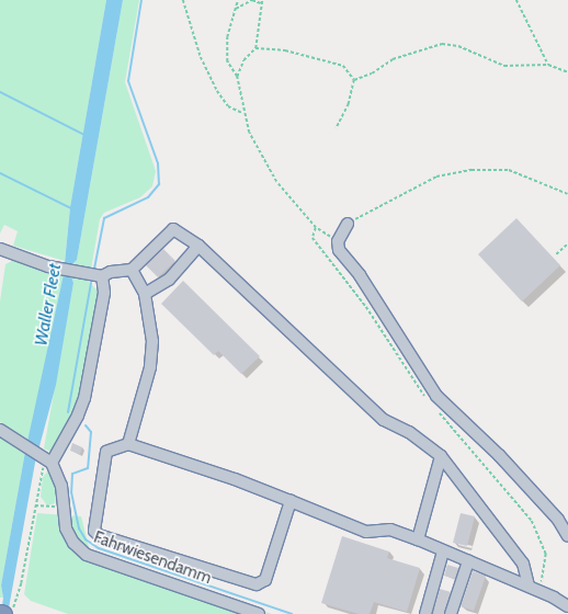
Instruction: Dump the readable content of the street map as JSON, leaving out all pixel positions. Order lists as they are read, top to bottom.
{
  "streets": {
    "street": ["Fahrwiesendamm"]
  },
  "water": ["Waller Fleet"]
}
